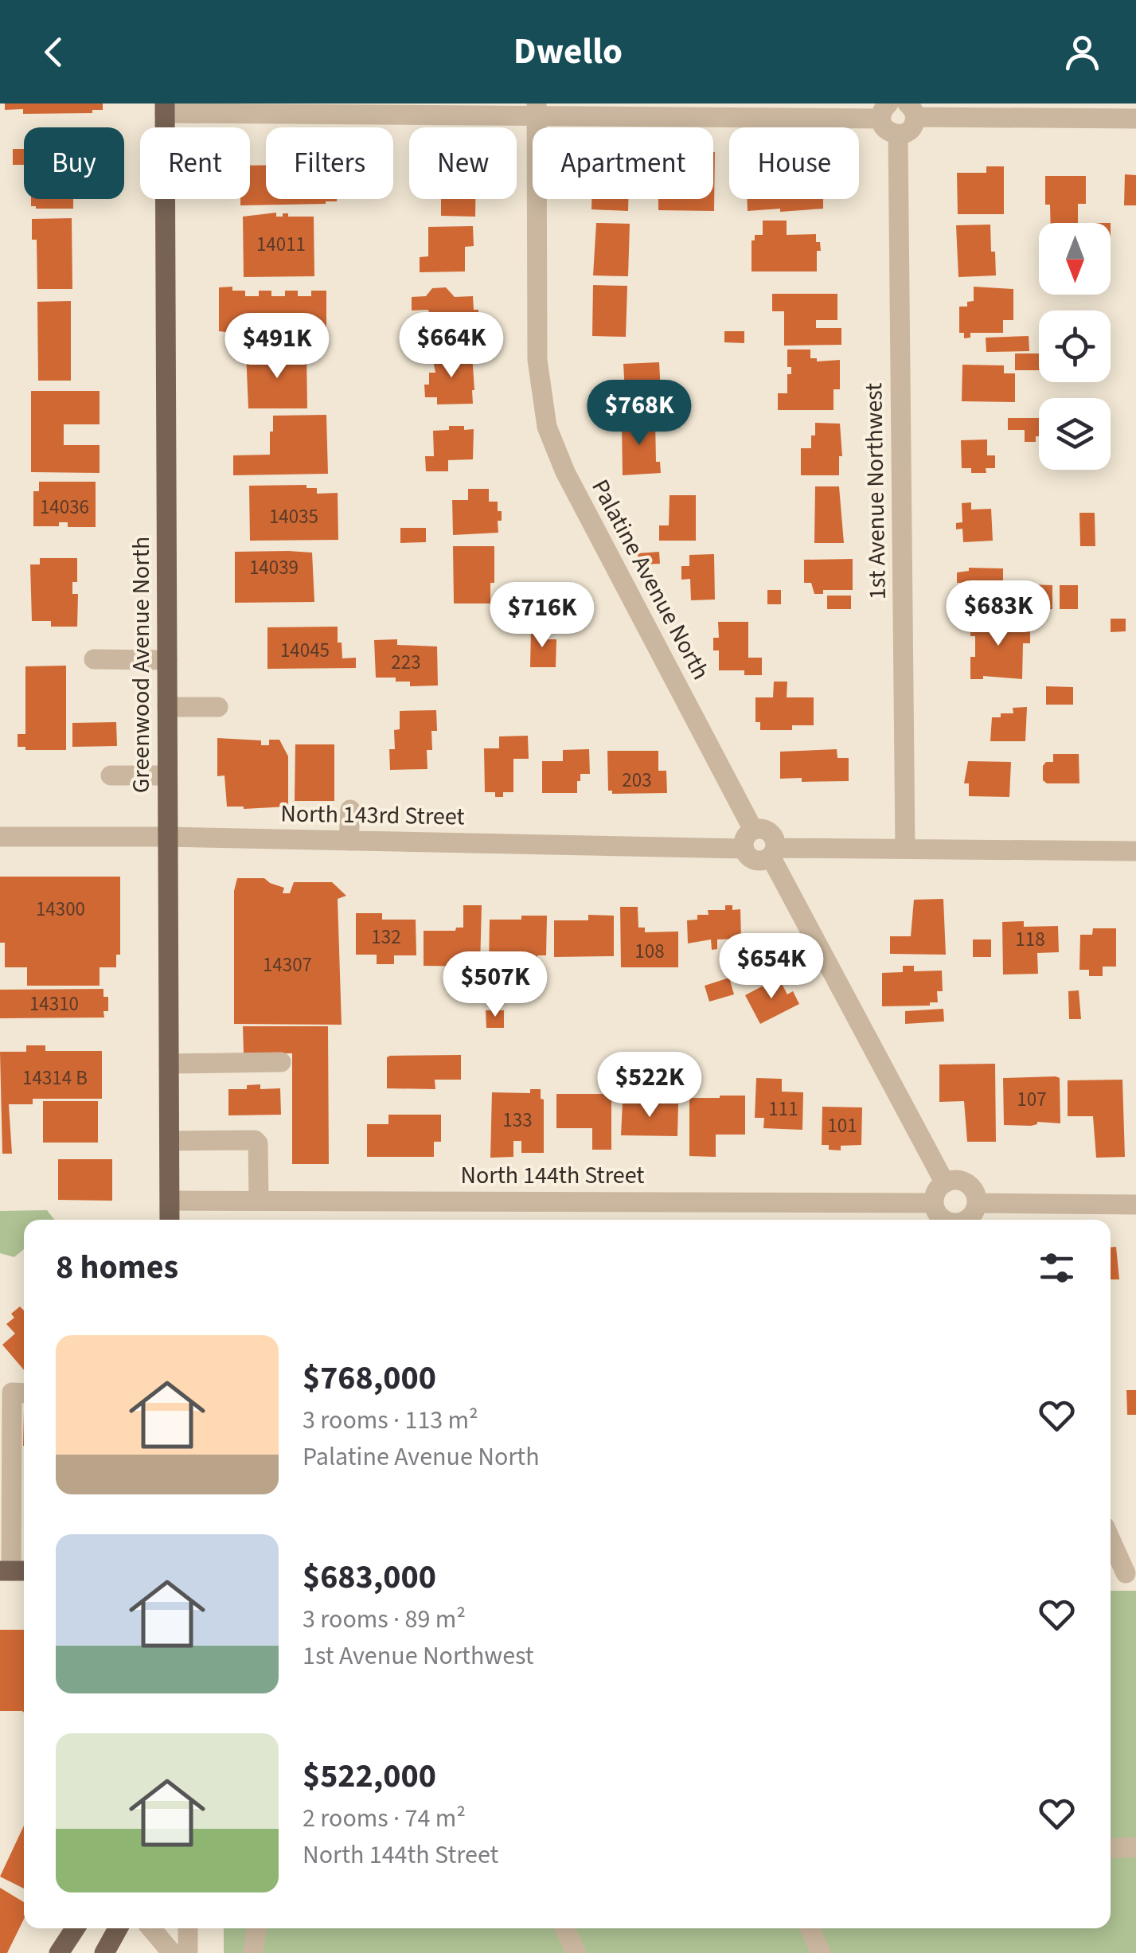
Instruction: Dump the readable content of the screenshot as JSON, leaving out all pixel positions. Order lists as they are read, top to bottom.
{
  "streets": {
    "main road": ["Greenwood Avenue North"],
    "street": [
      "1st Avenue Northwest",
      "Palatine Avenue North",
      "North 143rd Street",
      "North 144th Street"
    ]
  },
  "crossings": [
    ["Palatine Avenue North", "North 143rd Street"],
    ["Greenwood Avenue North", "North 143rd Street"],
    ["Greenwood Avenue North", "North 144th Street"]
  ],
  "house_numbers": [
    "14011",
    "14036",
    "14035",
    "14039",
    "14045",
    "223",
    "203",
    "14300",
    "132",
    "118",
    "108",
    "14307",
    "14310",
    "14314 B",
    "107",
    "111",
    "133",
    "101"
  ],
  "north": "bottom",
  "page": {
    "header": "Dwello",
    "chip": [
      "Buy",
      "Rent",
      "Filters",
      "New",
      "Apartment",
      "House"
    ],
    "price": [
      "$664K",
      "$491K",
      "$768K",
      "$683K",
      "$716K",
      "$654K",
      "$507K",
      "$522K"
    ],
    "heading": "8 homes",
    "list": [
      {
        "name": "$768,000",
        "note": "3 rooms · 113 m² · Palatine Avenue North"
      },
      {
        "name": "$683,000",
        "note": "3 rooms · 89 m² · 1st Avenue Northwest"
      },
      {
        "name": "$522,000",
        "note": "2 rooms · 74 m² · North 144th Street"
      }
    ]
  }
}
